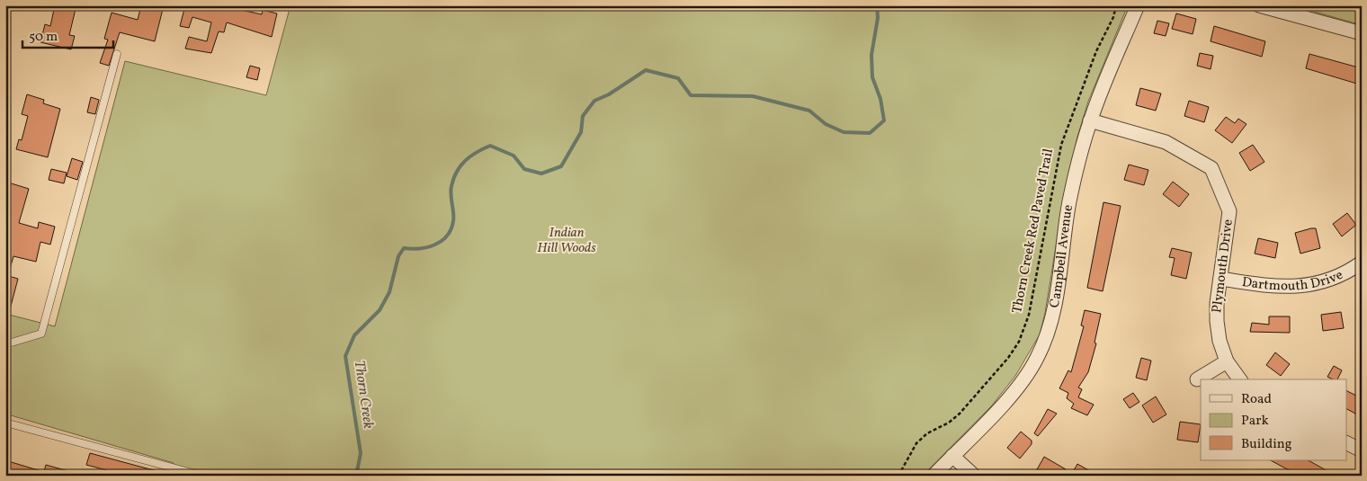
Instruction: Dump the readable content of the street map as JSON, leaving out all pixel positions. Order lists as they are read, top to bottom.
{
  "streets": {
    "street": ["Campbell Avenue", "Plymouth Drive", "Dartmouth Drive"],
    "path": ["Thorn Creek Red Paved Trail"]
  },
  "crossings": [
    ["Campbell Avenue", "Plymouth Drive"],
    ["Plymouth Drive", "Dartmouth Drive"]
  ],
  "water": ["Thorn Creek"],
  "parks": ["Indian Hill Woods"],
  "legend": ["Road", "Park", "Building"],
  "scale_bar": "50 m"
}
